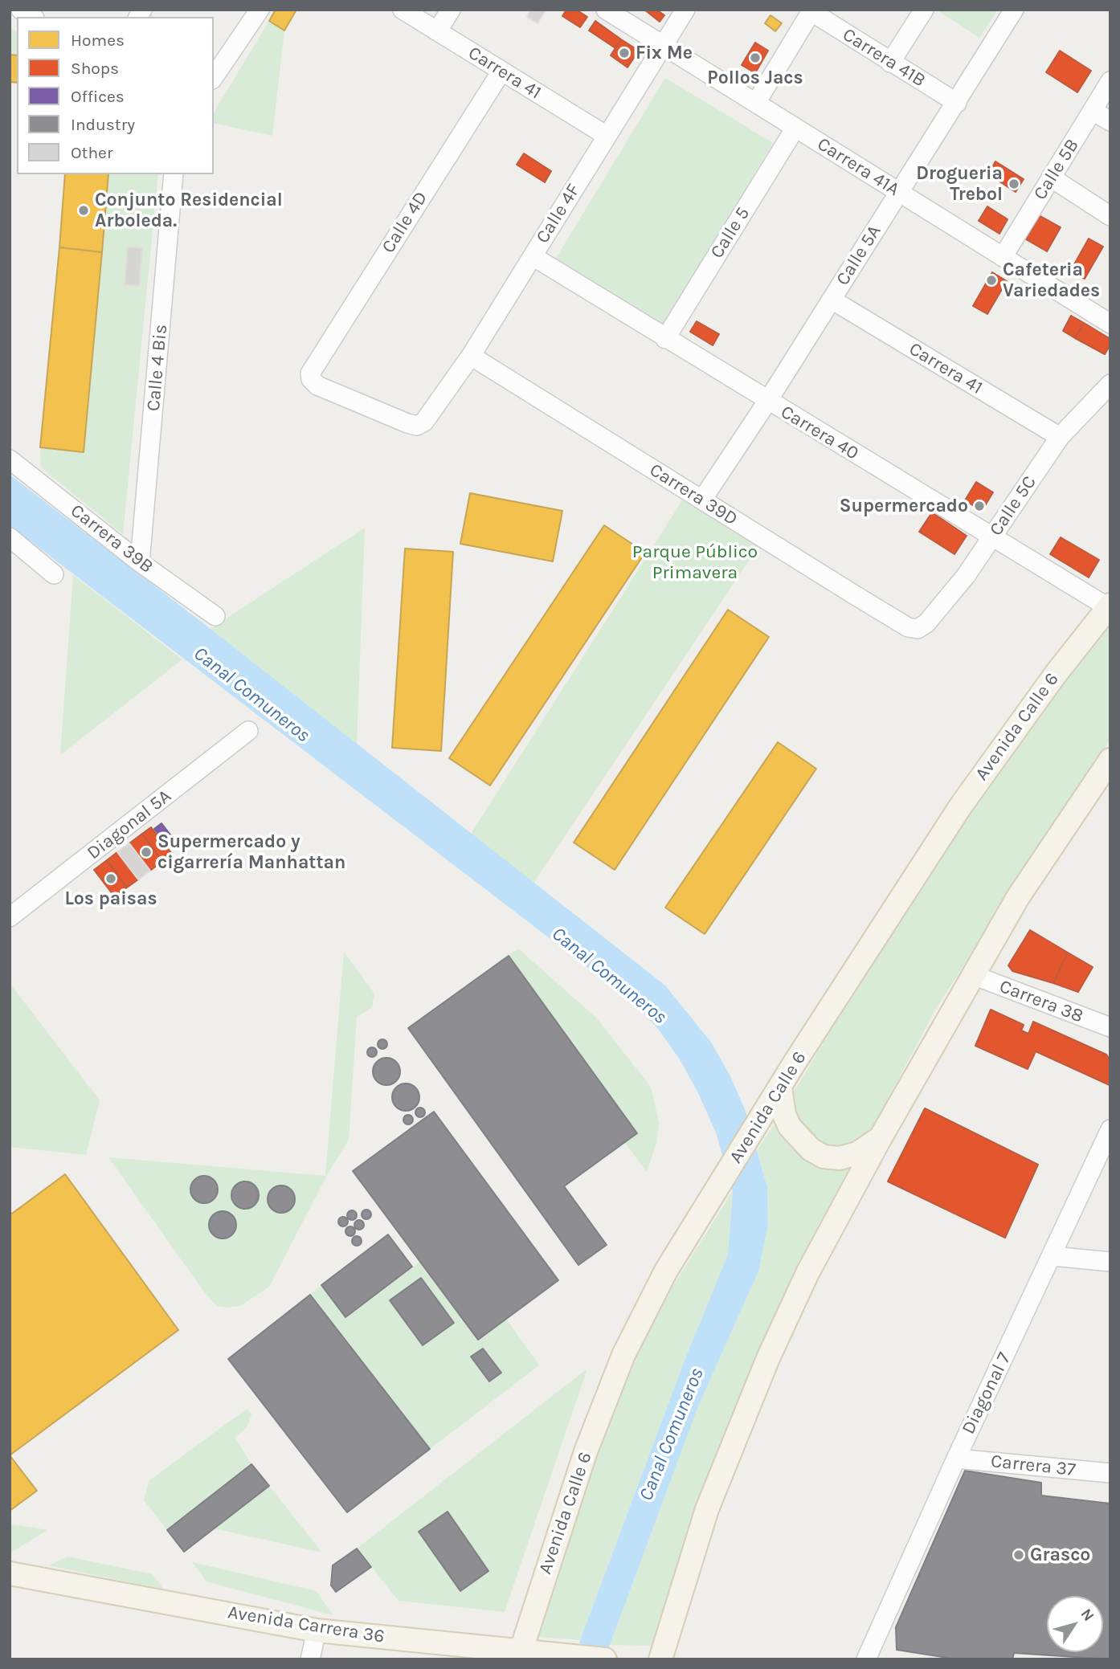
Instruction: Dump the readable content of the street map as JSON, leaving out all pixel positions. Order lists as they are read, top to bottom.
{
  "streets": {
    "main road": ["Avenida Calle 6", "Avenida Carrera 36"],
    "street": [
      "Carrera 41B",
      "Carrera 41",
      "Carrera 41A",
      "Calle 5B",
      "Calle 4F",
      "Calle 4D",
      "Calle 5",
      "Calle 5A",
      "Calle 4 Bis",
      "Carrera 40",
      "Carrera 39D",
      "Calle 5C",
      "Carrera 39B",
      "Diagonal 5A",
      "Carrera 38",
      "Diagonal 7",
      "Carrera 37"
    ]
  },
  "crossings": [
    ["Carrera 41B", "Calle 5A"],
    ["Carrera 41", "Calle 4F"],
    ["Carrera 41", "Calle 4D"],
    ["Carrera 41", "Calle 5A"],
    ["Carrera 41", "Calle 5C"],
    ["Carrera 41A", "Calle 5B"],
    ["Carrera 41A", "Calle 4F"],
    ["Carrera 41A", "Calle 5"],
    ["Carrera 41A", "Calle 5A"],
    ["Calle 4F", "Calle 4D"],
    ["Calle 4F", "Carrera 40"],
    ["Calle 4F", "Carrera 39D"],
    ["Calle 5", "Carrera 40"],
    ["Calle 5A", "Carrera 40"],
    ["Calle 5A", "Carrera 39D"],
    ["Calle 4 Bis", "Carrera 39B"],
    ["Carrera 40", "Calle 5C"],
    ["Carrera 40", "Avenida Calle 6"],
    ["Carrera 39D", "Calle 5C"],
    ["Avenida Calle 6", "Avenida Carrera 36"],
    ["Diagonal 7", "Carrera 37"]
  ],
  "water": ["Canal Comuneros"],
  "parks": ["Parque Público Primavera"],
  "places": [
    "Fix Me",
    "Pollos Jacs",
    "Drogueria Trebol",
    "Conjunto Residencial Arboleda.",
    "Cafeteria Variedades",
    "Supermercado",
    "Supermercado y cigarrería Manhattan",
    "Los paisas",
    "Grasco"
  ],
  "legend": [
    "Homes",
    "Shops",
    "Offices",
    "Industry",
    "Other"
  ],
  "north": "top right"
}
